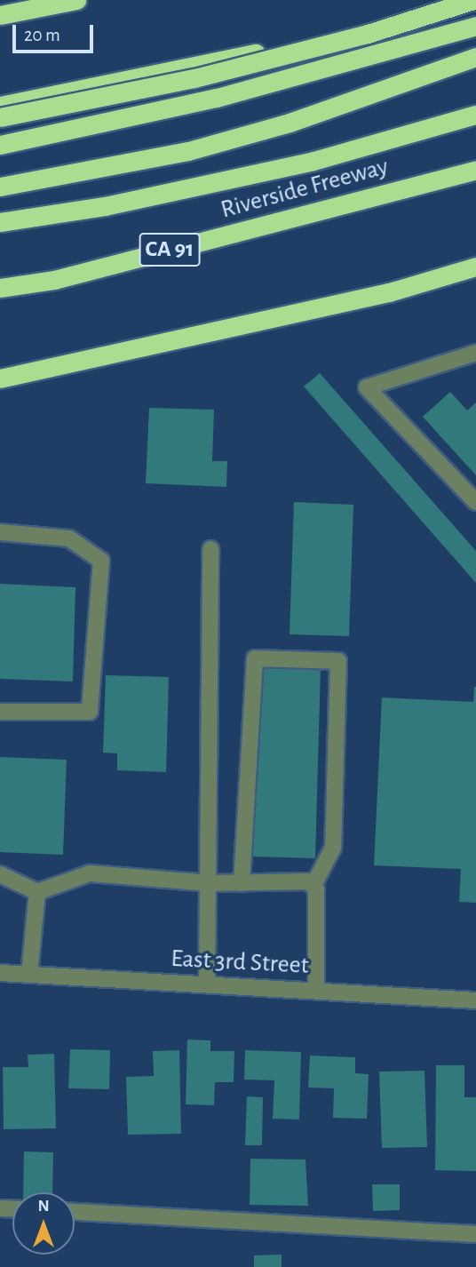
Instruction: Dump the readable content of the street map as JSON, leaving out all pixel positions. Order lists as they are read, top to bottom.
{
  "streets": {
    "highway": ["Riverside Freeway", "CA 91"],
    "street": ["East 3rd Street"]
  },
  "scale_bar": "20 m",
  "north": "top"
}
